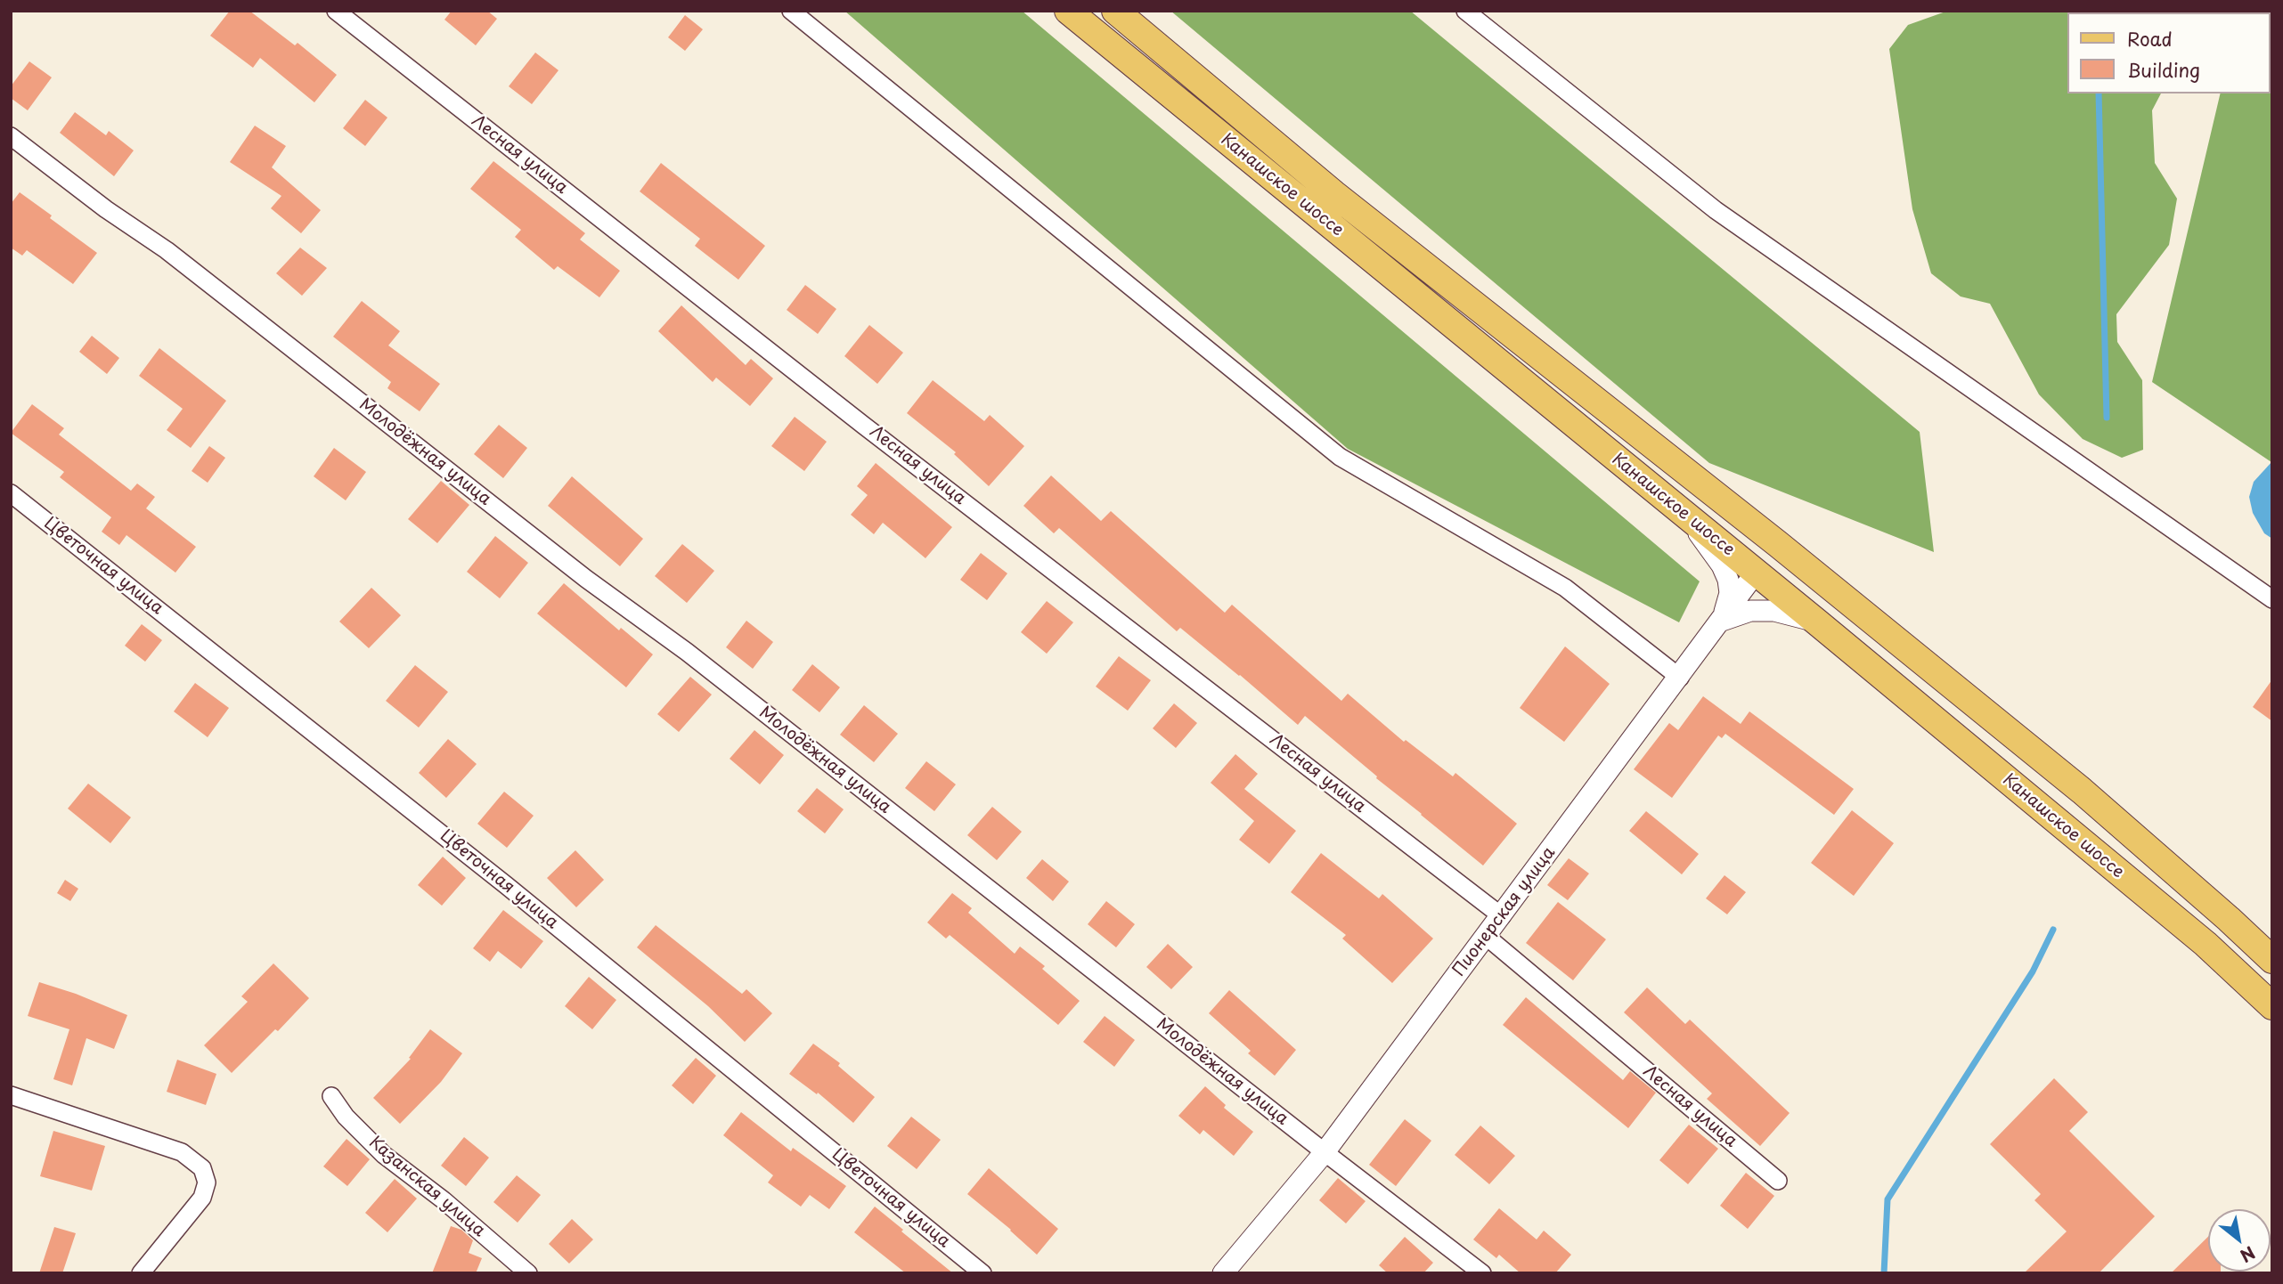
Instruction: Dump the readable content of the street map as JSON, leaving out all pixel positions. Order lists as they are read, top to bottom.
{
  "streets": {
    "main road": ["Канашское шоссе", "Пионерская улица"],
    "street": [
      "Лесная улица",
      "Молодёжная улица",
      "Цветочная улица",
      "Казанская улица"
    ]
  },
  "crossings": [
    ["Лесная улица", "Пионерская улица"],
    ["Канашское шоссе", "Пионерская улица"],
    ["Молодёжная улица", "Пионерская улица"]
  ],
  "legend": ["Road", "Building"],
  "north": "bottom right"
}
